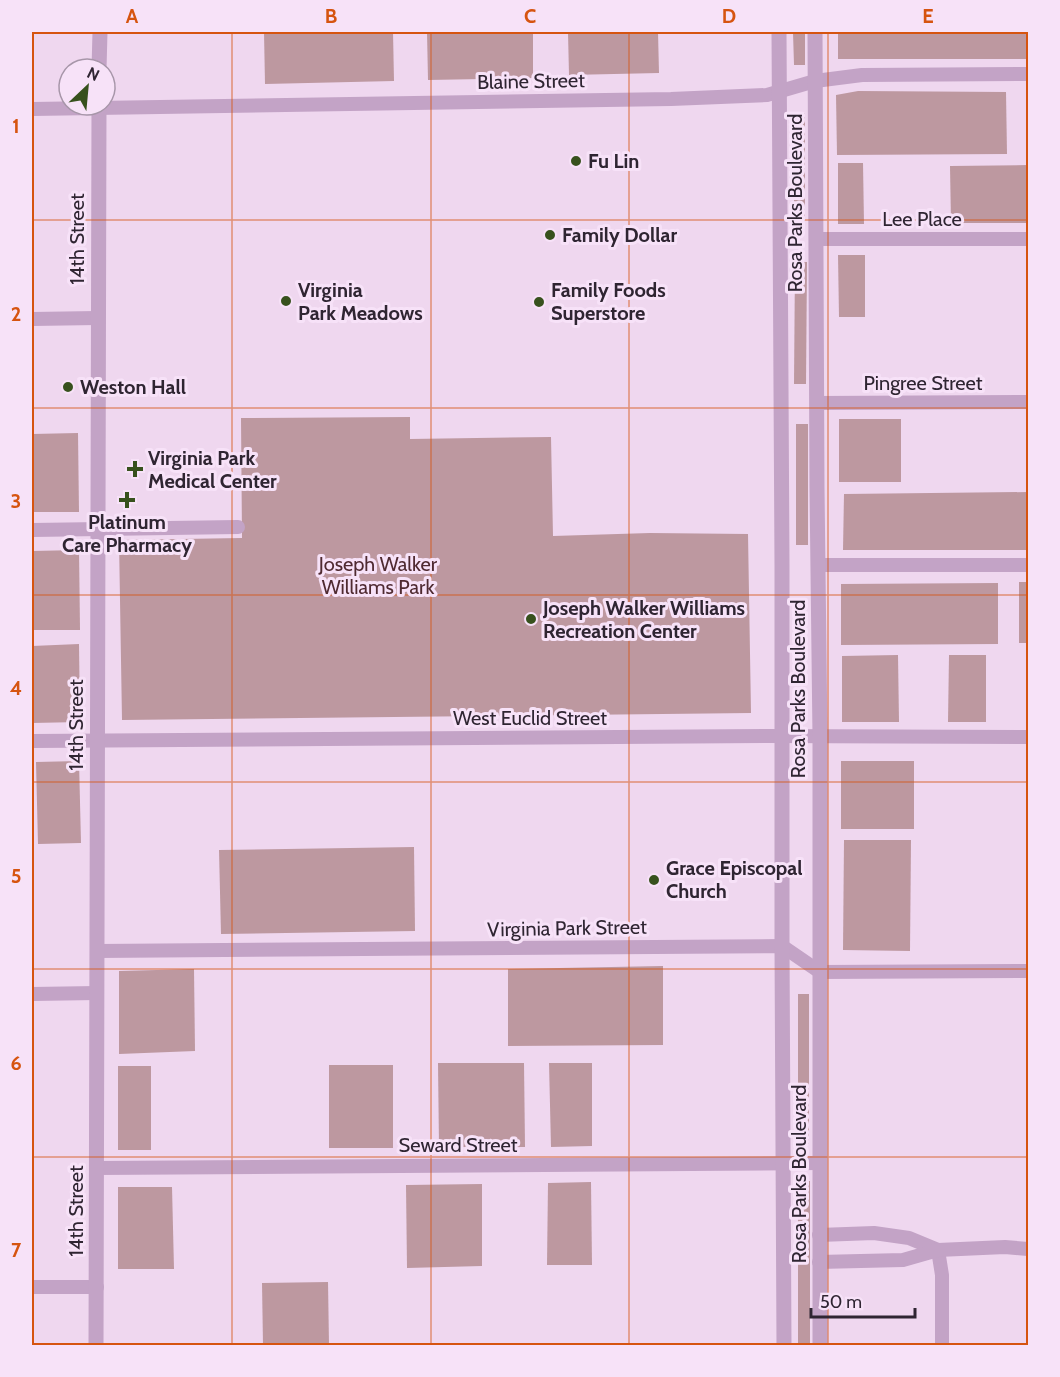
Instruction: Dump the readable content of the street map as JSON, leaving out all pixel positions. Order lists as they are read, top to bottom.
{
  "streets": {
    "street": [
      "Blaine Street",
      "Rosa Parks Boulevard",
      "Lee Place",
      "14th Street",
      "Pingree Street",
      "West Euclid Street",
      "Virginia Park Street",
      "Seward Street"
    ]
  },
  "crossings": [
    ["Blaine Street", "Rosa Parks Boulevard"],
    ["Rosa Parks Boulevard", "Lee Place"],
    ["Rosa Parks Boulevard", "Pingree Street"],
    ["Rosa Parks Boulevard", "West Euclid Street"],
    ["Rosa Parks Boulevard", "Virginia Park Street"],
    ["Rosa Parks Boulevard", "Seward Street"],
    ["14th Street", "West Euclid Street"],
    ["14th Street", "Virginia Park Street"],
    ["14th Street", "Seward Street"]
  ],
  "parks": ["Joseph Walker Williams Park"],
  "places": {
    "other": [
      "Fu Lin",
      "Family Dollar",
      "Virginia Park Meadows",
      "Family Foods Superstore",
      "Weston Hall",
      "Joseph Walker Williams Recreation Center",
      "Grace Episcopal Church"
    ],
    "health": ["Virginia Park Medical Center", "Platinum Care Pharmacy"]
  },
  "scale_bar": "50 m",
  "north": "top right",
  "grid": {
    "columns": [
      "A",
      "B",
      "C",
      "D",
      "E"
    ],
    "rows": [
      "1",
      "2",
      "3",
      "4",
      "5",
      "6",
      "7"
    ]
  }
}
